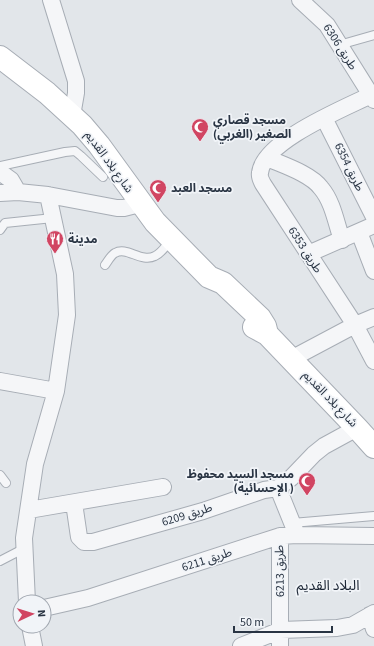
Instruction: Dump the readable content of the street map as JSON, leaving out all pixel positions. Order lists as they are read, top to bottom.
{
  "streets": {
    "street": [
      "طريق 6306",
      "شارع بلاد القديم",
      "طريق 6354",
      "طريق 6353",
      "طريق 6209",
      "طريق 6211",
      "طريق 6213"
    ]
  },
  "crossings": [
    ["شارع بلاد القديم", "طريق 6209"],
    ["طريق 6211", "طريق 6213"]
  ],
  "districts": ["البلاد القديم"],
  "places": {
    "mosque": ["مسجد قصاري الصغير (الغربي)", "مسجد العبد", "مسجد السيد محفوظ (الإحسائية )"],
    "restaurant": ["مدينة"]
  },
  "scale_bar": "50 m",
  "north": "right"
}
